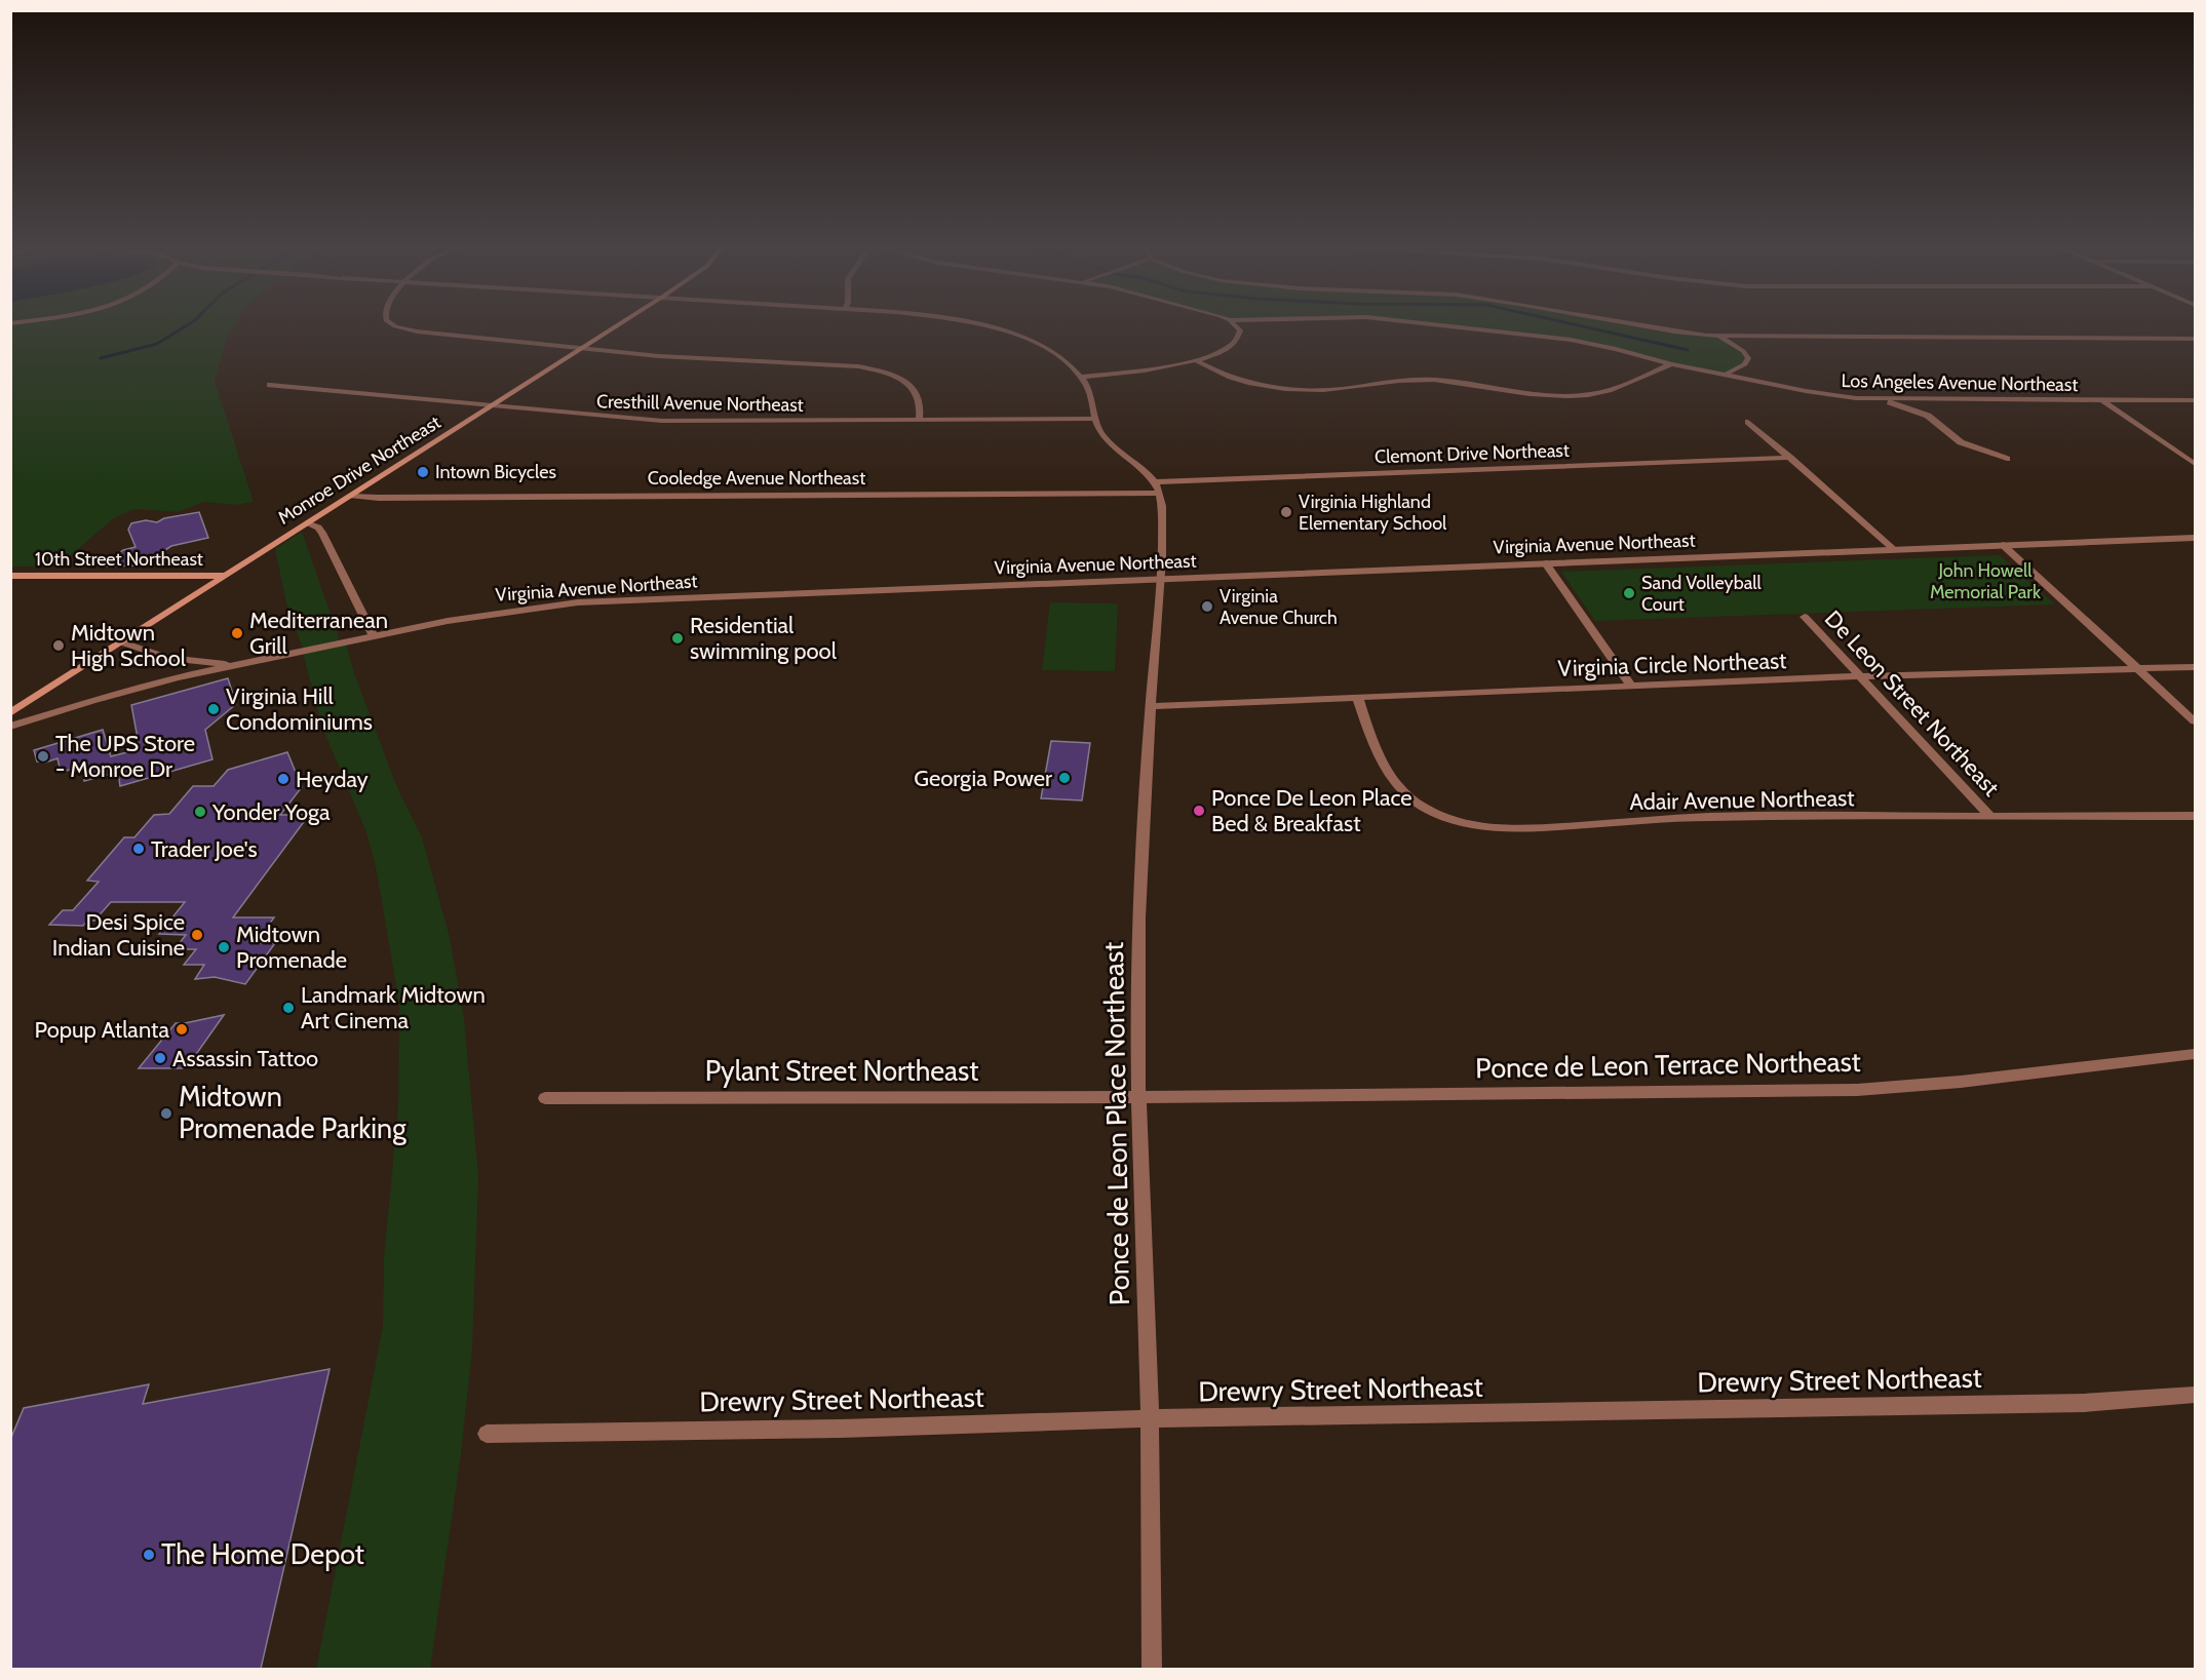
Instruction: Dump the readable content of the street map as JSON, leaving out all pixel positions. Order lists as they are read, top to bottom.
{
  "streets": {
    "main road": ["Monroe Drive Northeast", "10th Street Northeast"],
    "street": [
      "Los Angeles Avenue Northeast",
      "Cresthill Avenue Northeast",
      "Clemont Drive Northeast",
      "Cooledge Avenue Northeast",
      "Virginia Avenue Northeast",
      "Virginia Circle Northeast",
      "De Leon Street Northeast",
      "Adair Avenue Northeast",
      "Ponce de Leon Terrace Northeast",
      "Pylant Street Northeast",
      "Ponce de Leon Place Northeast",
      "Drewry Street Northeast"
    ]
  },
  "crossings": [
    ["Cresthill Avenue Northeast", "Monroe Drive Northeast"],
    ["Monroe Drive Northeast", "Cooledge Avenue Northeast"],
    ["Monroe Drive Northeast", "10th Street Northeast"],
    ["Cooledge Avenue Northeast", "Ponce de Leon Place Northeast"],
    ["Virginia Avenue Northeast", "Ponce de Leon Place Northeast"],
    ["Virginia Circle Northeast", "De Leon Street Northeast"],
    ["Virginia Circle Northeast", "Adair Avenue Northeast"],
    ["Virginia Circle Northeast", "Ponce de Leon Place Northeast"],
    ["De Leon Street Northeast", "Adair Avenue Northeast"],
    ["Ponce de Leon Terrace Northeast", "Pylant Street Northeast"],
    ["Ponce de Leon Terrace Northeast", "Ponce de Leon Place Northeast"],
    ["Pylant Street Northeast", "Ponce de Leon Place Northeast"],
    ["Ponce de Leon Place Northeast", "Drewry Street Northeast"]
  ],
  "parks": ["John Howell Memorial Park"],
  "places": [
    "Intown Bicycles",
    "Virginia Highland Elementary School",
    "Sand Volleyball Court",
    "Virginia Avenue Church",
    "Mediterranean Grill",
    "Residential swimming pool",
    "Midtown High School",
    "Virginia Hill Condominiums",
    "The UPS Store - Monroe Dr",
    "Georgia Power",
    "Heyday",
    "Ponce De Leon Place Bed & Breakfast",
    "Yonder Yoga",
    "Trader Joe's",
    "Desi Spice Indian Cuisine",
    "Midtown Promenade",
    "Landmark Midtown Art Cinema",
    "Popup Atlanta",
    "Assassin Tattoo",
    "Midtown Promenade Parking",
    "The Home Depot"
  ]
}
